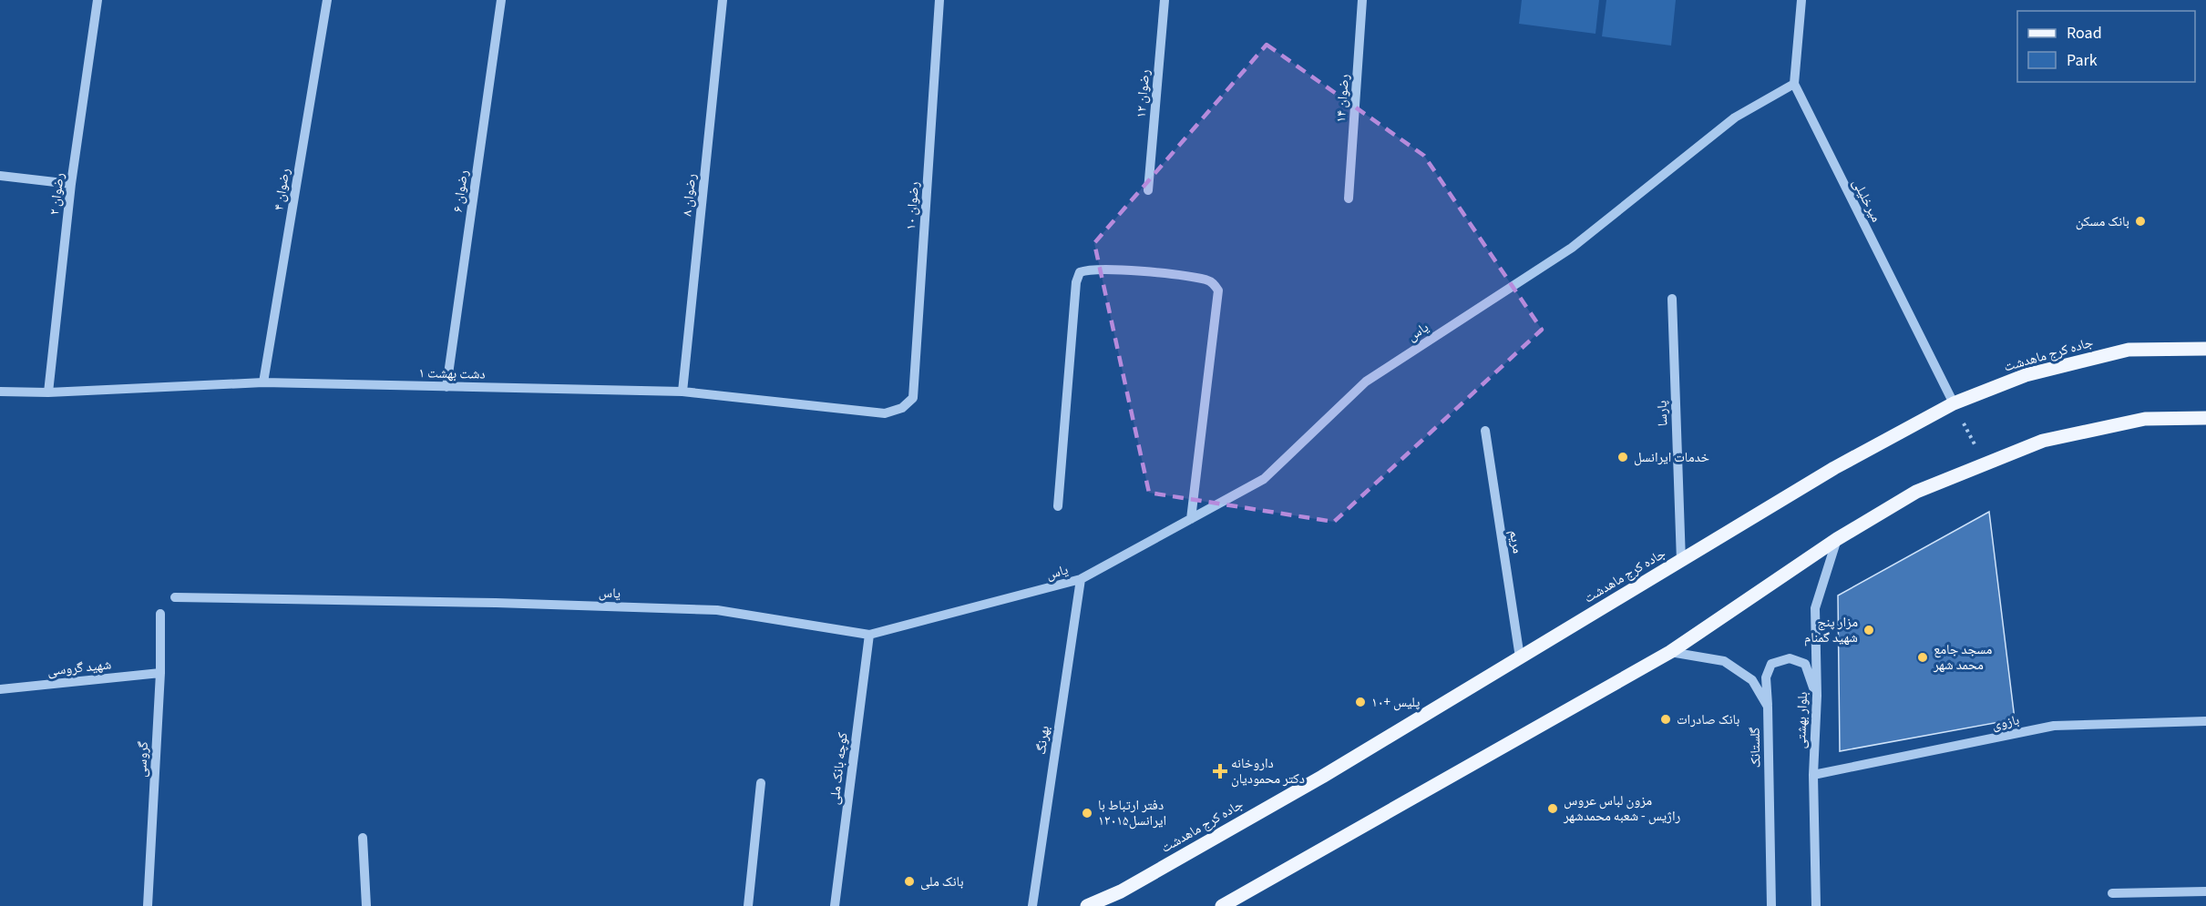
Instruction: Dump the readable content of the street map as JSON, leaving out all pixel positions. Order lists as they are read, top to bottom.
{
  "streets": {
    "main road": ["جاده کرج ماهدشت"],
    "street": [
      "رضوان ۱۲",
      "رضوان ۱۴",
      "رضوان ۴",
      "رضوان ۶",
      "رضوان ۲",
      "رضوان ۸",
      "میرخلیلی",
      "رضوان ۱۰",
      "یاس",
      "دشت بهشت ۱",
      "پارسا",
      "مریم",
      "شهید گروسی",
      "بلوار بهشتی",
      "بازوی",
      "بهرنگ",
      "گلستانک",
      "گروسی",
      "کوچه بانک ملی"
    ]
  },
  "crossings": [
    ["رضوان ۴", "دشت بهشت ۱"],
    ["رضوان ۶", "دشت بهشت ۱"],
    ["رضوان ۲", "دشت بهشت ۱"],
    ["رضوان ۸", "دشت بهشت ۱"],
    ["میرخلیلی", "یاس"],
    ["میرخلیلی", "جاده کرج ماهدشت"],
    ["رضوان ۱۰", "دشت بهشت ۱"],
    ["یاس", "بهرنگ"],
    ["یاس", "کوچه بانک ملی"],
    ["جاده کرج ماهدشت", "پارسا"],
    ["جاده کرج ماهدشت", "مریم"],
    ["شهید گروسی", "گروسی"],
    ["بلوار بهشتی", "بازوی"]
  ],
  "places": {
    "other": [
      "بانک مسکن",
      "خدمات ایرانسل",
      "مزار پنج شهید گمنام",
      "مسجد جامع محمد شهر",
      "پلیس +۱۰",
      "بانک صادرات",
      "مزون لباس عروس راژیس - شعبه محمدشهر",
      "دفتر ارتباط با ایرانسل۱۲۰۱۵",
      "بانک ملی"
    ],
    "health": ["داروخانه دکتر محمودیان"]
  },
  "legend": ["Road", "Park"]
}
